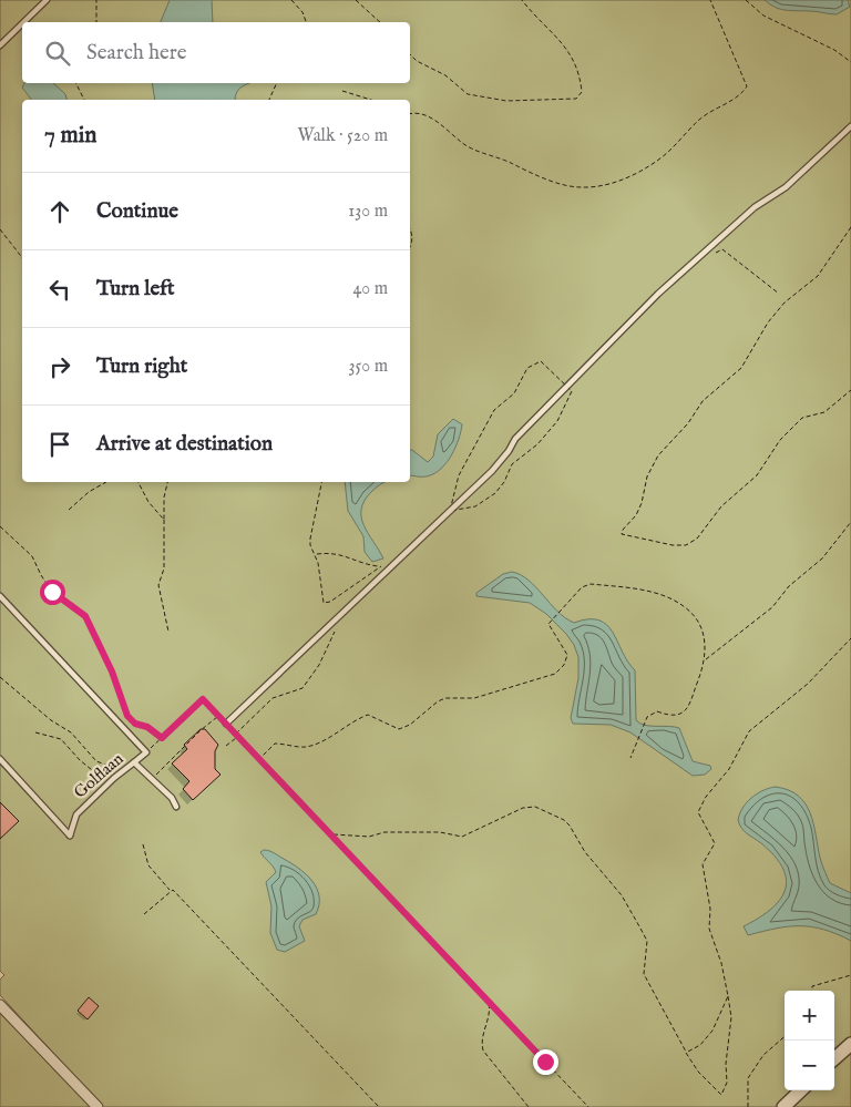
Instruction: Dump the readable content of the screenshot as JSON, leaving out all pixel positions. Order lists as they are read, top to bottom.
{
  "streets": {
    "lane": ["Golflaan"]
  },
  "page": {
    "search": "Search here",
    "heading": ["7 min", "Walk · 520 m"],
    "list": [
      ["Continue", "130 m"],
      ["Turn left", "40 m"],
      ["Turn right", "350 m"],
      "Arrive at destination"
    ],
    "map_buttons": ["+", "−"]
  }
}
